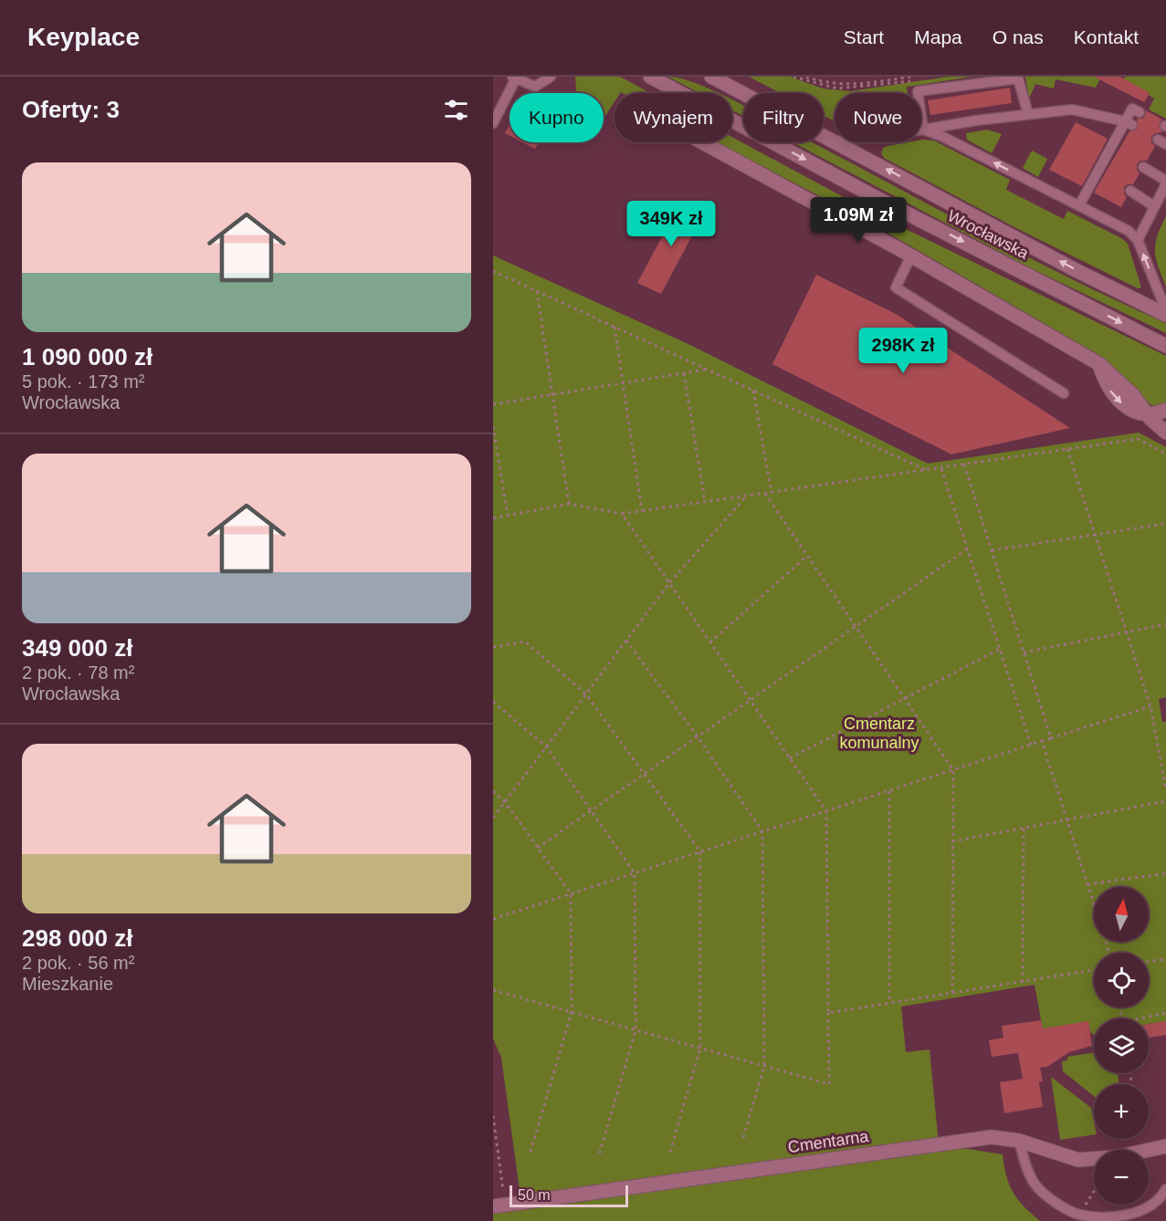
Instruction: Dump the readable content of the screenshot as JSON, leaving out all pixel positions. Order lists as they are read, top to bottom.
{
  "streets": {
    "street": ["Wrocławska", "Cmentarna"]
  },
  "parks": ["Cmentarz komunalny"],
  "scale_bar": "50 m",
  "north": "top",
  "page": {
    "header": "Keyplace",
    "nav": [
      "Start",
      "Mapa",
      "O nas",
      "Kontakt"
    ],
    "heading": "Oferty: 3",
    "chip": [
      "Kupno",
      "Wynajem",
      "Filtry",
      "Nowe"
    ],
    "list": [
      {
        "name": "1 090 000 zł",
        "note": "5 pok. · 173 m² · Wrocławska"
      },
      {
        "name": "349 000 zł",
        "note": "2 pok. · 78 m² · Wrocławska"
      },
      {
        "name": "298 000 zł",
        "note": "2 pok. · 56 m² · Mieszkanie"
      }
    ],
    "price": ["1.09M zł", "349K zł", "298K zł"],
    "map_buttons": ["+", "−"],
    "scale": "50 m"
  }
}
